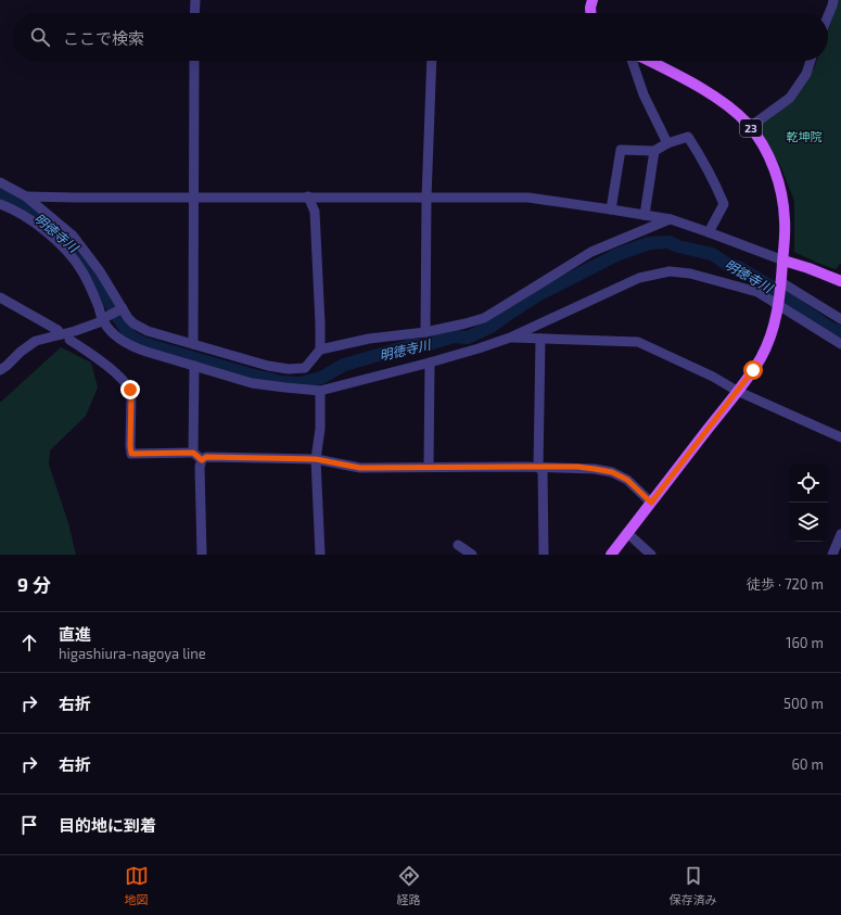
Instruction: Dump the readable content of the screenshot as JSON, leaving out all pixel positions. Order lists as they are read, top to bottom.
{
  "streets": {
    "main road": ["23"]
  },
  "water": ["明徳寺川"],
  "parks": ["乾坤院"],
  "page": {
    "search": "ここで検索",
    "heading": ["9 分", "徒歩 · 720 m"],
    "list": [
      ["直進", "higashiura-nagoya line", "160 m"],
      ["右折", "500 m"],
      ["右折", "60 m"],
      "目的地に到着"
    ],
    "nav": ["地図", "経路", "保存済み"]
  }
}
